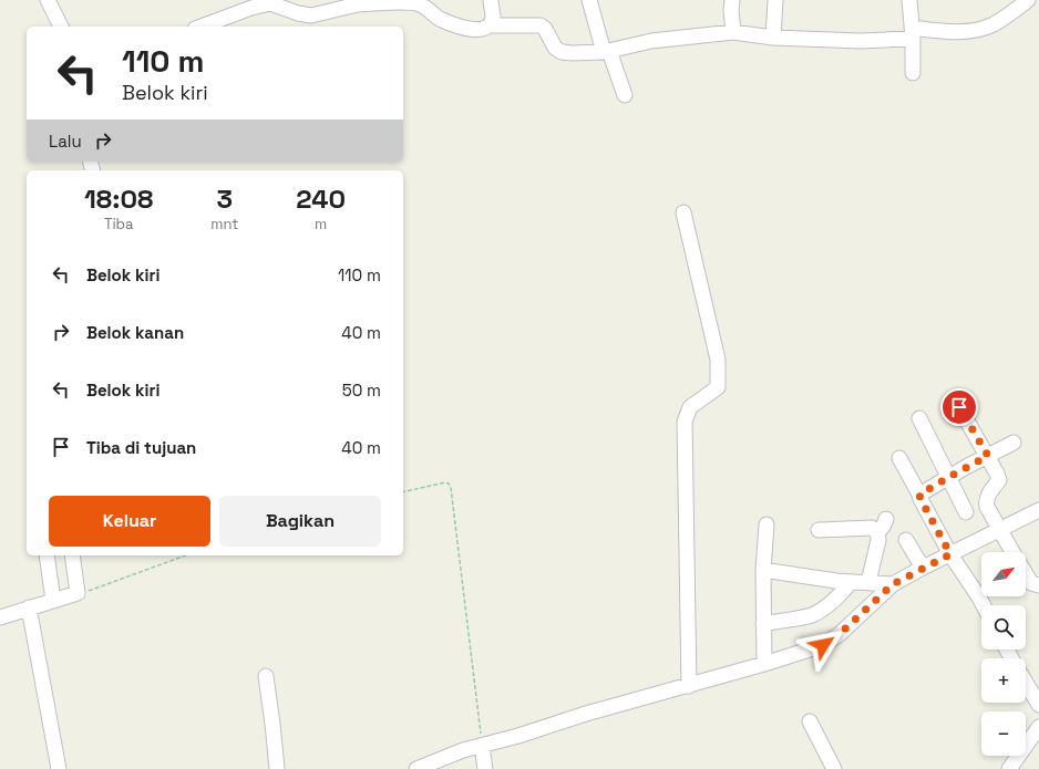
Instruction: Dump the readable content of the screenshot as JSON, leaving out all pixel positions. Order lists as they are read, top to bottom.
{
  "north": "top right",
  "page": {
    "turn": ["110 m", "Belok kiri"],
    "then": "Lalu",
    "eta": [
      "18:08",
      "Tiba",
      "3",
      "mnt",
      "240",
      "m"
    ],
    "list": [
      {
        "name": "Belok kiri",
        "value": "110 m"
      },
      {
        "name": "Belok kanan",
        "value": "40 m"
      },
      {
        "name": "Belok kiri",
        "value": "50 m"
      },
      {
        "name": "Tiba di tujuan",
        "value": "40 m"
      }
    ],
    "buttons": ["Keluar", "Bagikan"],
    "map_buttons": ["+", "−"]
  }
}
